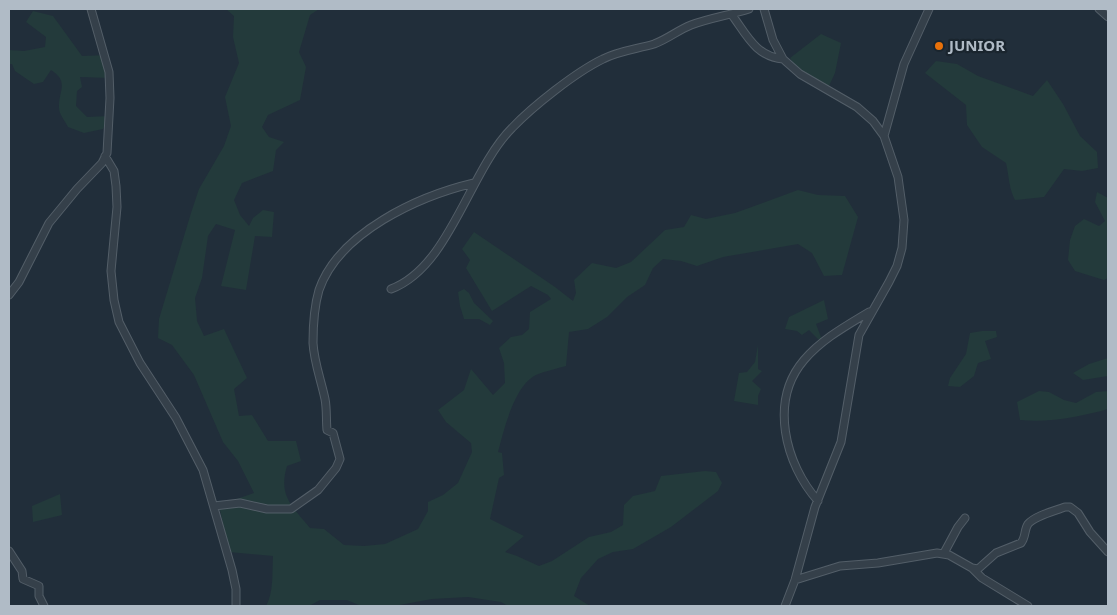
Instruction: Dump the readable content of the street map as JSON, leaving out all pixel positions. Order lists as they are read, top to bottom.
{
  "places": ["JUNIOR"]
}
